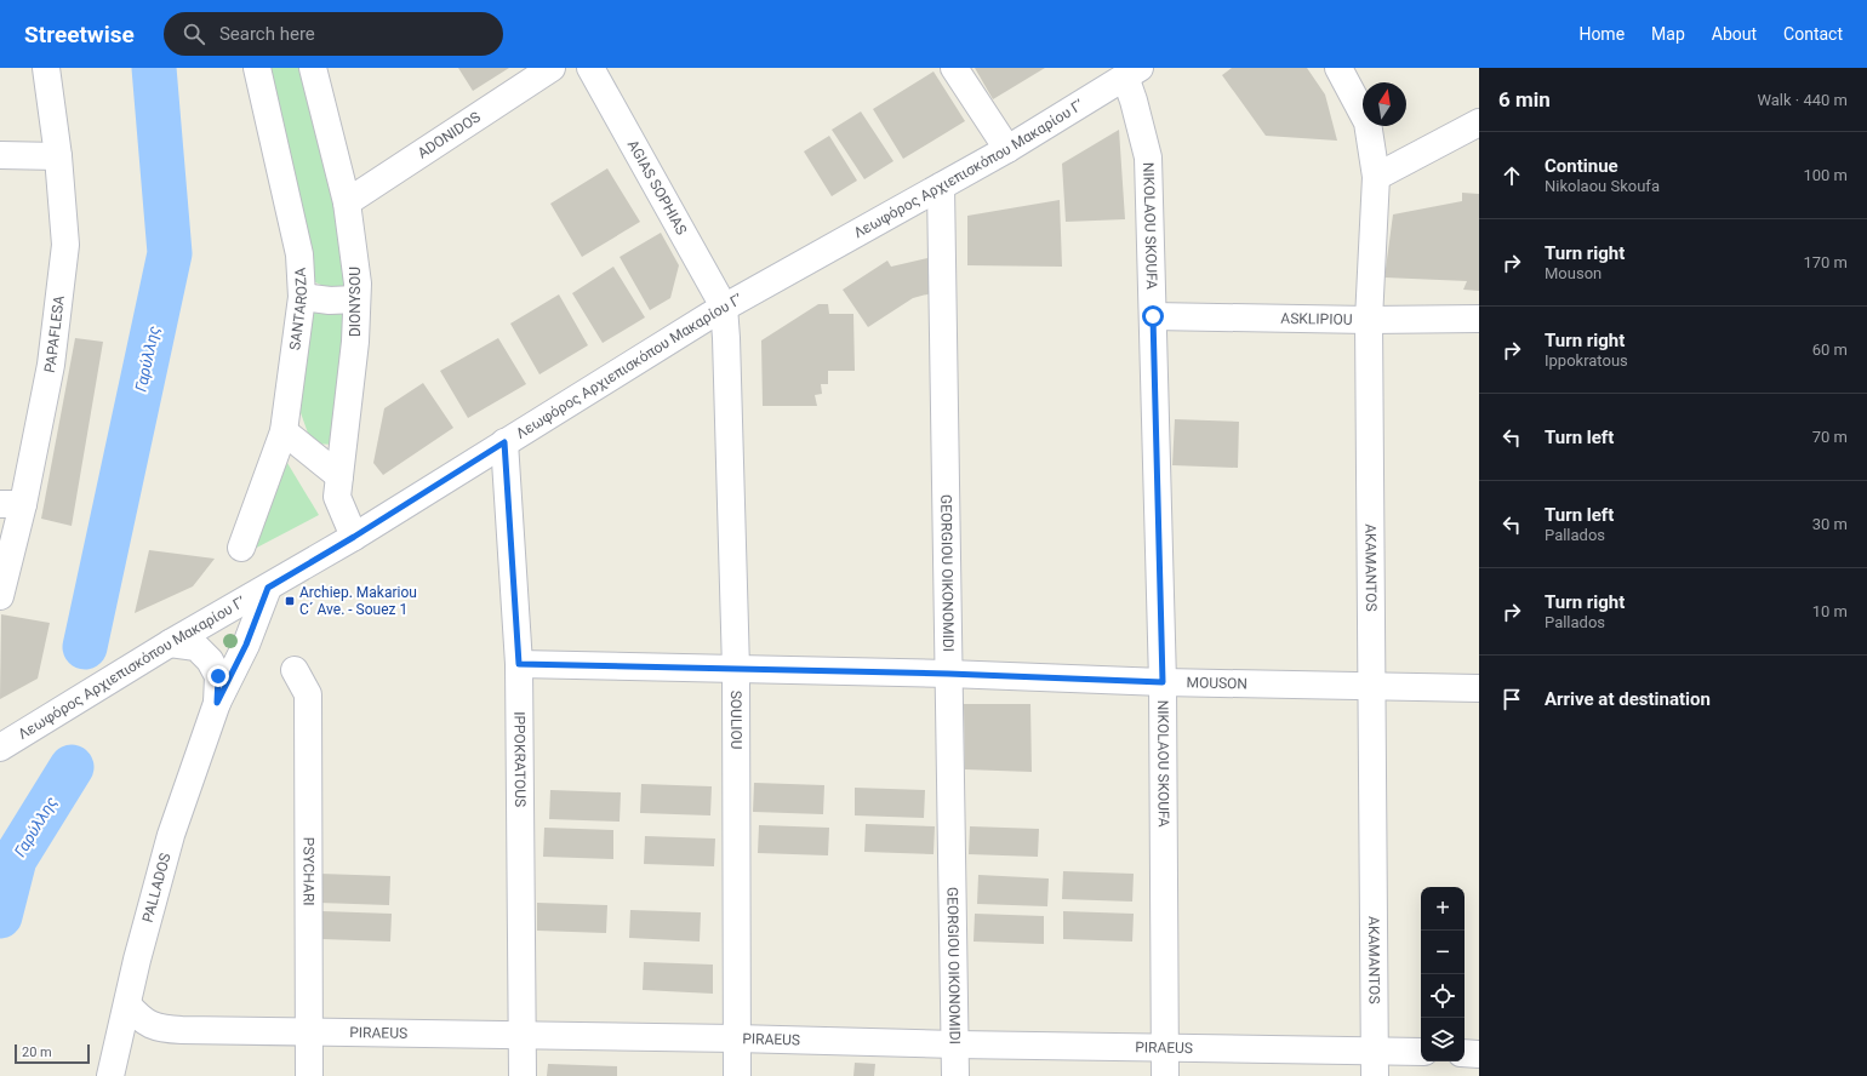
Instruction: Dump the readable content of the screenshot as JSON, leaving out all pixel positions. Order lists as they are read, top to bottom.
{
  "streets": {
    "street": [
      "ADONIDOS",
      "Λεωφόρος Αρχιεπισκόπου Μακαρίου Γ’",
      "AGIAS SOPHIAS",
      "NIKOLAOU SKOUFA",
      "DIONYSOU",
      "SANTAROZA",
      "ASKLIPIOU",
      "PAPAFLESA",
      "AKAMANTOS",
      "GEORGIOU OIKONOMIDI",
      "MOUSON",
      "SOULIOU",
      "IPPOKRATOUS",
      "PSYCHARI",
      "PALLADOS",
      "PIRAEUS"
    ]
  },
  "crossings": [
    ["ADONIDOS", "DIONYSOU"],
    ["Λεωφόρος Αρχιεπισκόπου Μακαρίου Γ’", "AGIAS SOPHIAS"],
    ["Λεωφόρος Αρχιεπισκόπου Μακαρίου Γ’", "NIKOLAOU SKOUFA"],
    ["Λεωφόρος Αρχιεπισκόπου Μακαρίου Γ’", "DIONYSOU"],
    ["Λεωφόρος Αρχιεπισκόπου Μακαρίου Γ’", "GEORGIOU OIKONOMIDI"],
    ["Λεωφόρος Αρχιεπισκόπου Μακαρίου Γ’", "SOULIOU"],
    ["Λεωφόρος Αρχιεπισκόπου Μακαρίου Γ’", "IPPOKRATOUS"],
    ["Λεωφόρος Αρχιεπισκόπου Μακαρίου Γ’", "PALLADOS"],
    ["AGIAS SOPHIAS", "SOULIOU"],
    ["NIKOLAOU SKOUFA", "ASKLIPIOU"],
    ["NIKOLAOU SKOUFA", "MOUSON"],
    ["NIKOLAOU SKOUFA", "PIRAEUS"],
    ["ASKLIPIOU", "AKAMANTOS"],
    ["AKAMANTOS", "MOUSON"],
    ["AKAMANTOS", "PIRAEUS"],
    ["GEORGIOU OIKONOMIDI", "MOUSON"],
    ["GEORGIOU OIKONOMIDI", "PIRAEUS"],
    ["MOUSON", "SOULIOU"],
    ["MOUSON", "IPPOKRATOUS"],
    ["SOULIOU", "PIRAEUS"],
    ["IPPOKRATOUS", "PIRAEUS"],
    ["PSYCHARI", "PIRAEUS"],
    ["PALLADOS", "PIRAEUS"]
  ],
  "water": ["Γαρύλλης"],
  "places": {
    "transit": ["Archiep. Makariou C´ Ave. - Souez 1"]
  },
  "scale_bar": "20 m",
  "north": "top",
  "page": {
    "header": "Streetwise",
    "search": "Search here",
    "nav": [
      "Home",
      "Map",
      "About",
      "Contact"
    ],
    "heading": ["6 min", "Walk · 440 m"],
    "list": [
      ["Continue", "Nikolaou Skoufa", "100 m"],
      ["Turn right", "Mouson", "170 m"],
      ["Turn right", "Ippokratous", "60 m"],
      ["Turn left", "70 m"],
      ["Turn left", "Pallados", "30 m"],
      ["Turn right", "Pallados", "10 m"],
      "Arrive at destination"
    ],
    "map_buttons": ["+", "−"],
    "scale": "20 m"
  }
}
